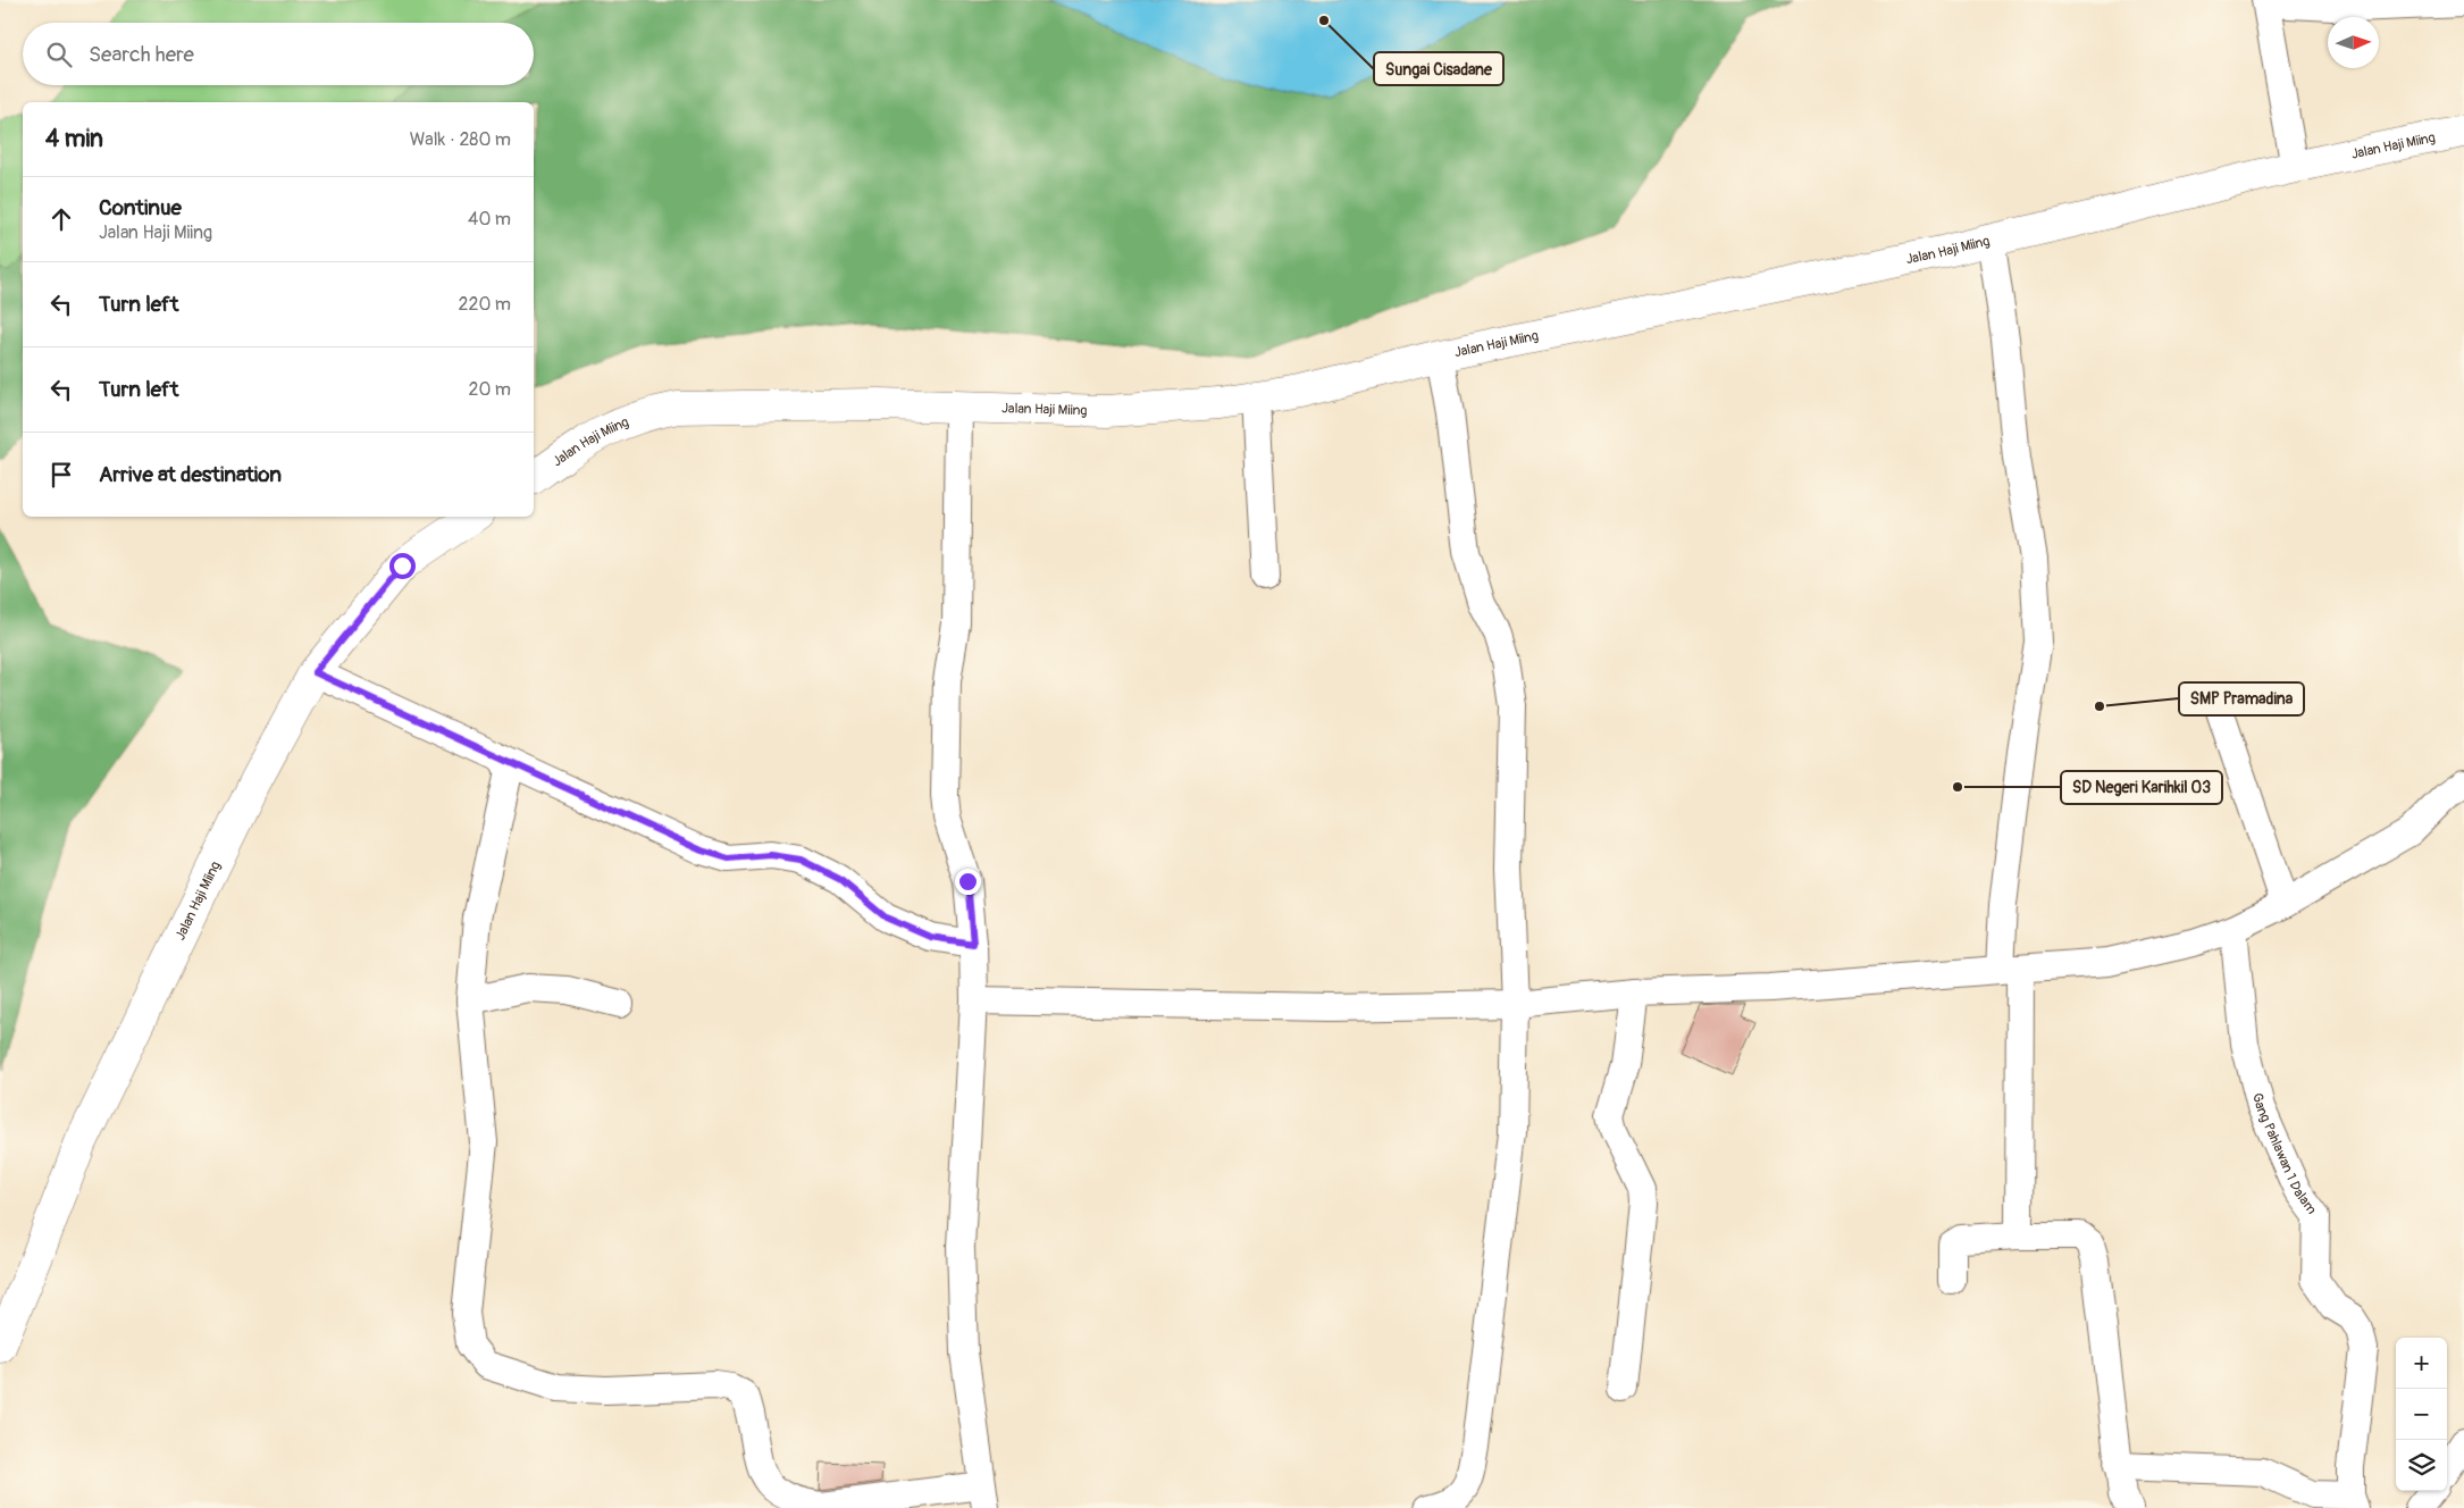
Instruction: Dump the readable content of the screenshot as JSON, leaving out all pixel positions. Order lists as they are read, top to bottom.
{
  "streets": {
    "main road": ["Jalan Haji Miing"],
    "street": ["Gang Pahlawan 1 Dalam"]
  },
  "places": ["Sungai Cisadane", "SMP Pramadina", "SD Negeri Karihkil 03"],
  "north": "right",
  "page": {
    "search": "Search here",
    "heading": ["4 min", "Walk · 280 m"],
    "list": [
      ["Continue", "Jalan Haji Miing", "40 m"],
      ["Turn left", "220 m"],
      ["Turn left", "20 m"],
      "Arrive at destination"
    ],
    "map_buttons": ["+", "−"]
  }
}
